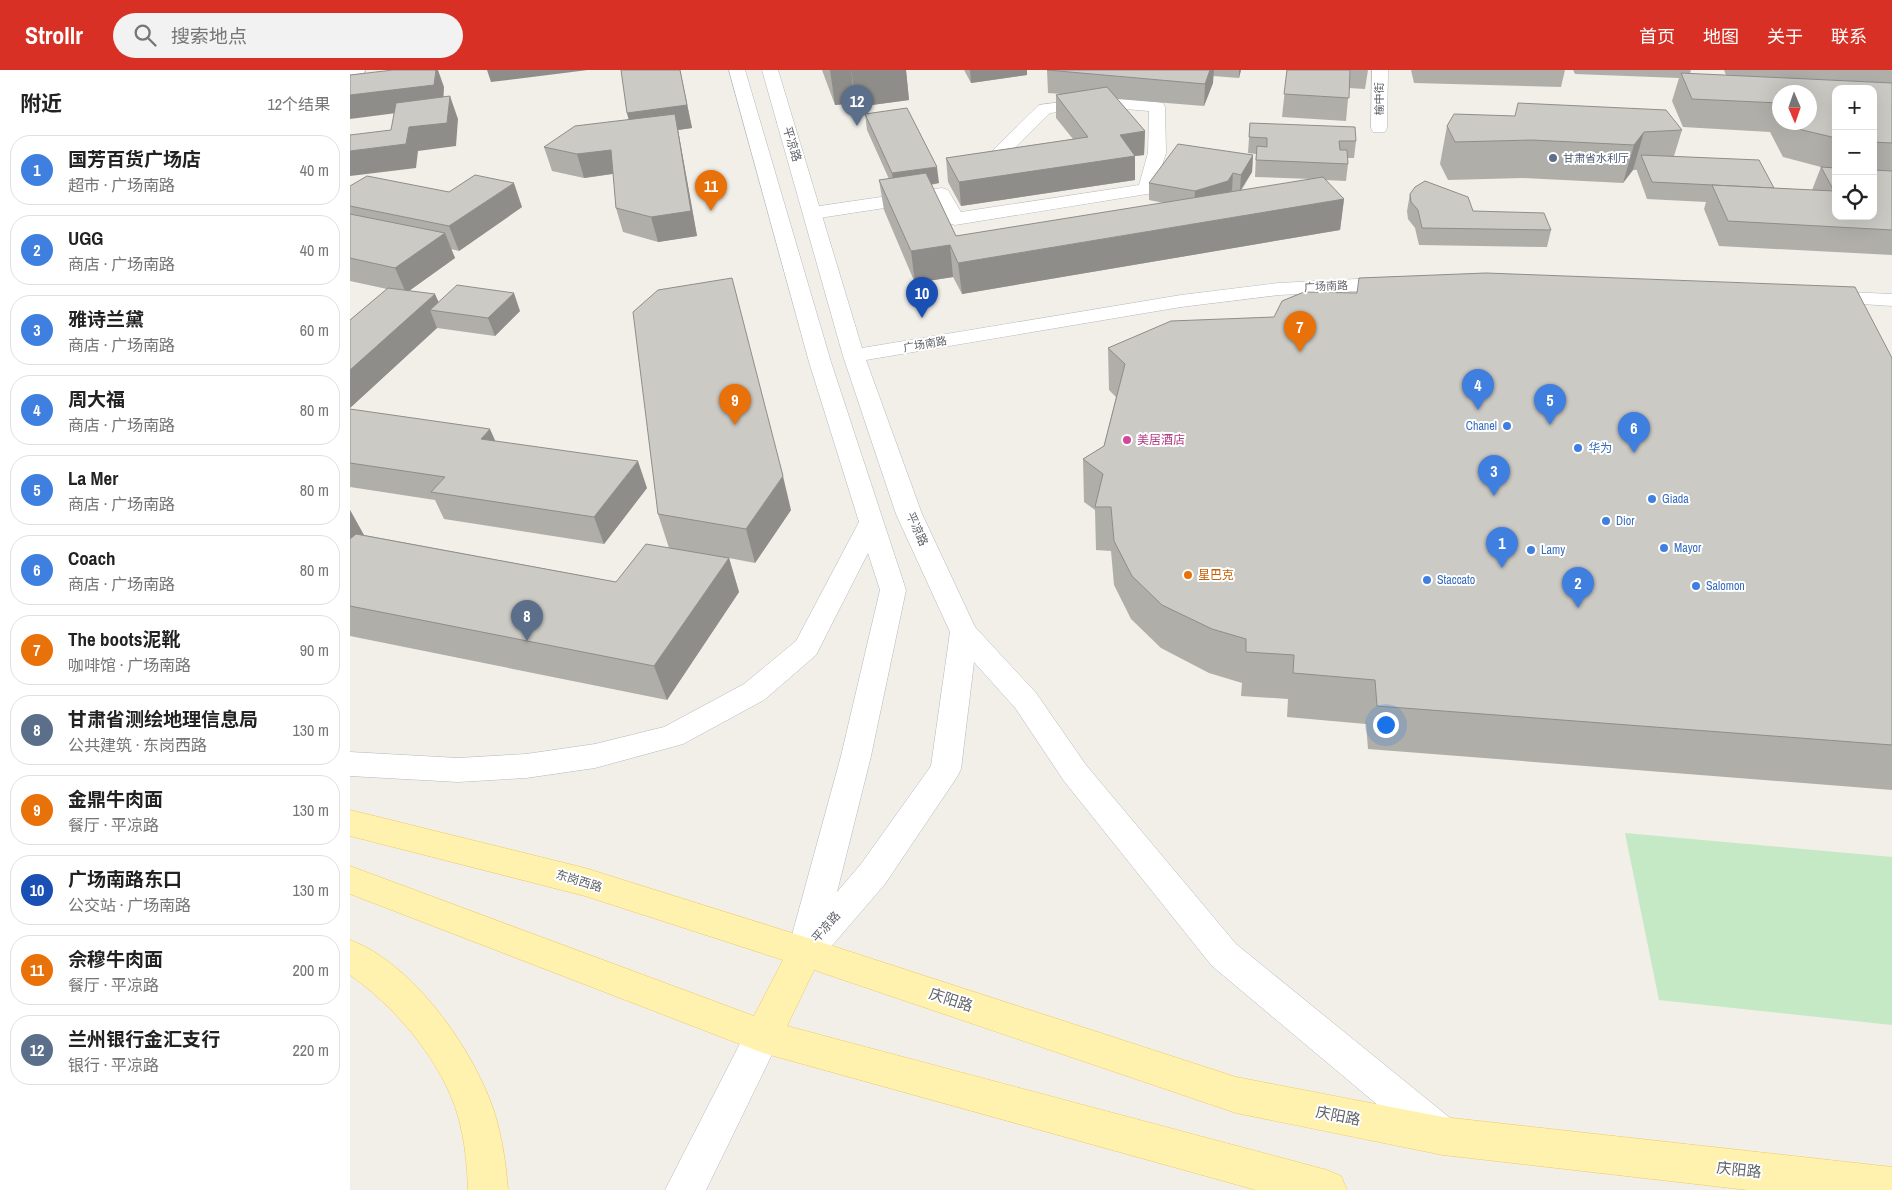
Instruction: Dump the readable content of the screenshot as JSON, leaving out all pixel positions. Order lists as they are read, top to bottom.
{
  "streets": {
    "main road": ["平凉路", "东岗西路", "庆阳路"],
    "street": ["榆中街", "广场南路"]
  },
  "crossings": [
    ["平凉路", "广场南路"],
    ["平凉路", "东岗西路"],
    ["平凉路", "庆阳路"],
    ["东岗西路", "庆阳路"]
  ],
  "places": [
    "甘肃省水利厅",
    "Chanel",
    "美居酒店",
    "华为",
    "Giada",
    "Dior",
    "Mayor",
    "Lamy",
    "星巴克",
    "Staccato",
    "Salomon"
  ],
  "north": "bottom",
  "page": {
    "header": "Strollr",
    "search": "搜索地点",
    "nav": [
      "首页",
      "地图",
      "关于",
      "联系"
    ],
    "heading": ["附近", "12个结果"],
    "map_buttons": ["+", "−"],
    "pins": [
      "12",
      "11",
      "10",
      "7",
      "4",
      "5",
      "9",
      "6",
      "3",
      "1",
      "2",
      "8"
    ],
    "list": [
      {
        "mark": "1",
        "name": "国芳百货广场店",
        "note": "超市 · 广场南路",
        "value": "40 m"
      },
      {
        "mark": "2",
        "name": "UGG",
        "note": "商店 · 广场南路",
        "value": "40 m"
      },
      {
        "mark": "3",
        "name": "雅诗兰黛",
        "note": "商店 · 广场南路",
        "value": "60 m"
      },
      {
        "mark": "4",
        "name": "周大福",
        "note": "商店 · 广场南路",
        "value": "80 m"
      },
      {
        "mark": "5",
        "name": "La Mer",
        "note": "商店 · 广场南路",
        "value": "80 m"
      },
      {
        "mark": "6",
        "name": "Coach",
        "note": "商店 · 广场南路",
        "value": "80 m"
      },
      {
        "mark": "7",
        "name": "The boots泥靴",
        "note": "咖啡馆 · 广场南路",
        "value": "90 m"
      },
      {
        "mark": "8",
        "name": "甘肃省测绘地理信息局",
        "note": "公共建筑 · 东岗西路",
        "value": "130 m"
      },
      {
        "mark": "9",
        "name": "金鼎牛肉面",
        "note": "餐厅 · 平凉路",
        "value": "130 m"
      },
      {
        "mark": "10",
        "name": "广场南路东口",
        "note": "公交站 · 广场南路",
        "value": "130 m"
      },
      {
        "mark": "11",
        "name": "佘穆牛肉面",
        "note": "餐厅 · 平凉路",
        "value": "200 m"
      },
      {
        "mark": "12",
        "name": "兰州银行金汇支行",
        "note": "银行 · 平凉路",
        "value": "220 m"
      }
    ]
  }
}
